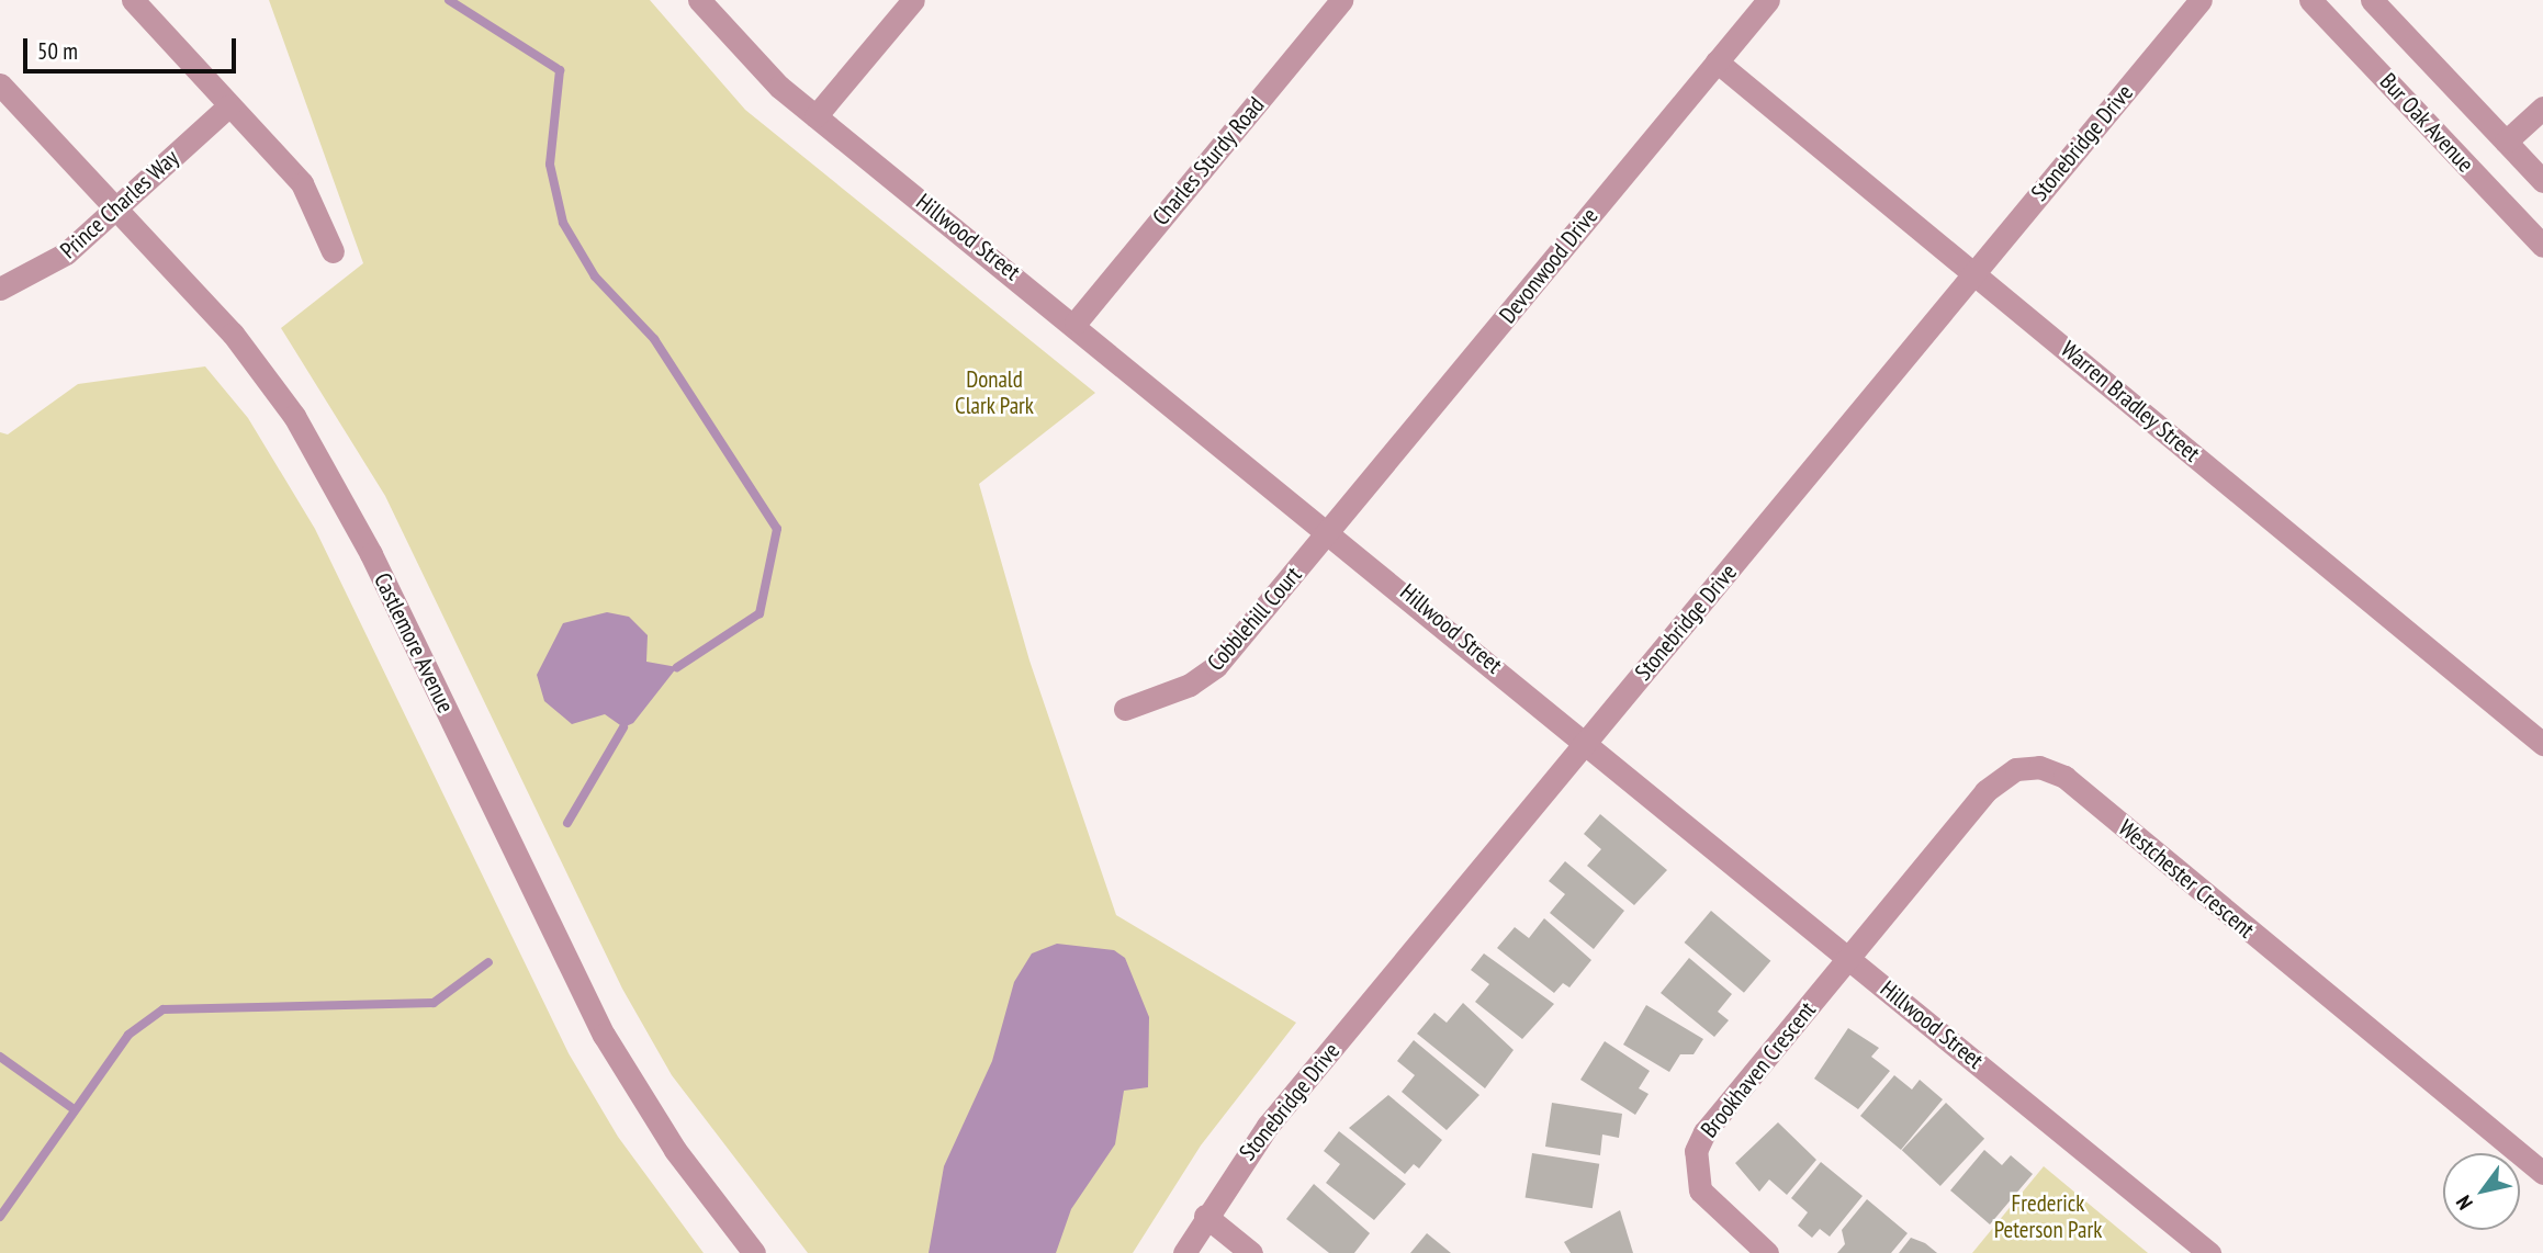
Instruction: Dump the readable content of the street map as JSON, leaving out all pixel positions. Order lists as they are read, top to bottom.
{
  "streets": {
    "street": [
      "Bur Oak Avenue",
      "Stonebridge Drive",
      "Charles Sturdy Road",
      "Prince Charles Way",
      "Hillwood Street",
      "Devonwood Drive",
      "Warren Bradley Street",
      "Cobblehill Court",
      "Castlemore Avenue",
      "Westchester Crescent",
      "Brookhaven Crescent"
    ]
  },
  "crossings": [
    ["Stonebridge Drive", "Hillwood Street"],
    ["Stonebridge Drive", "Warren Bradley Street"],
    ["Charles Sturdy Road", "Hillwood Street"],
    ["Prince Charles Way", "Castlemore Avenue"],
    ["Hillwood Street", "Devonwood Drive"],
    ["Hillwood Street", "Cobblehill Court"],
    ["Hillwood Street", "Westchester Crescent"],
    ["Hillwood Street", "Brookhaven Crescent"],
    ["Devonwood Drive", "Warren Bradley Street"],
    ["Devonwood Drive", "Cobblehill Court"],
    ["Westchester Crescent", "Brookhaven Crescent"]
  ],
  "parks": ["Donald Clark Park", "Frederick Peterson Park"],
  "scale_bar": "50 m",
  "north": "bottom left"
}
